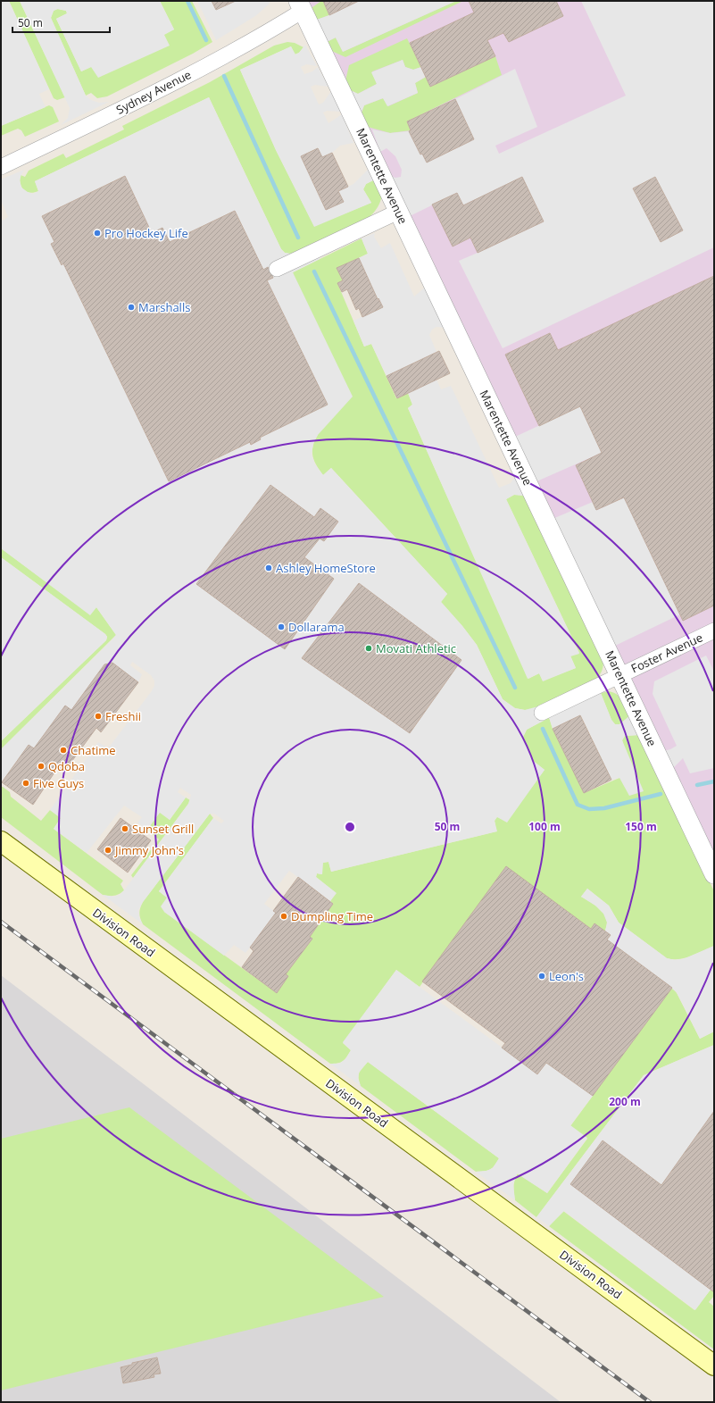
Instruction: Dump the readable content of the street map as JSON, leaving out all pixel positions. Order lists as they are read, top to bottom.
{
  "streets": {
    "main road": ["Division Road"],
    "street": ["Sydney Avenue", "Marentette Avenue", "Foster Avenue"]
  },
  "crossings": [
    ["Sydney Avenue", "Marentette Avenue"],
    ["Marentette Avenue", "Foster Avenue"]
  ],
  "places": [
    "Pro Hockey Life",
    "Marshalls",
    "Ashley HomeStore",
    "Dollarama",
    "Movati Athletic",
    "Freshii",
    "Chatime",
    "Qdoba",
    "Five Guys",
    "Sunset Grill",
    "Jimmy John's",
    "Dumpling Time",
    "Leon's"
  ],
  "scale_bar": "50 m",
  "rings": [
    "50 m",
    "100 m",
    "150 m",
    "200 m"
  ]
}
